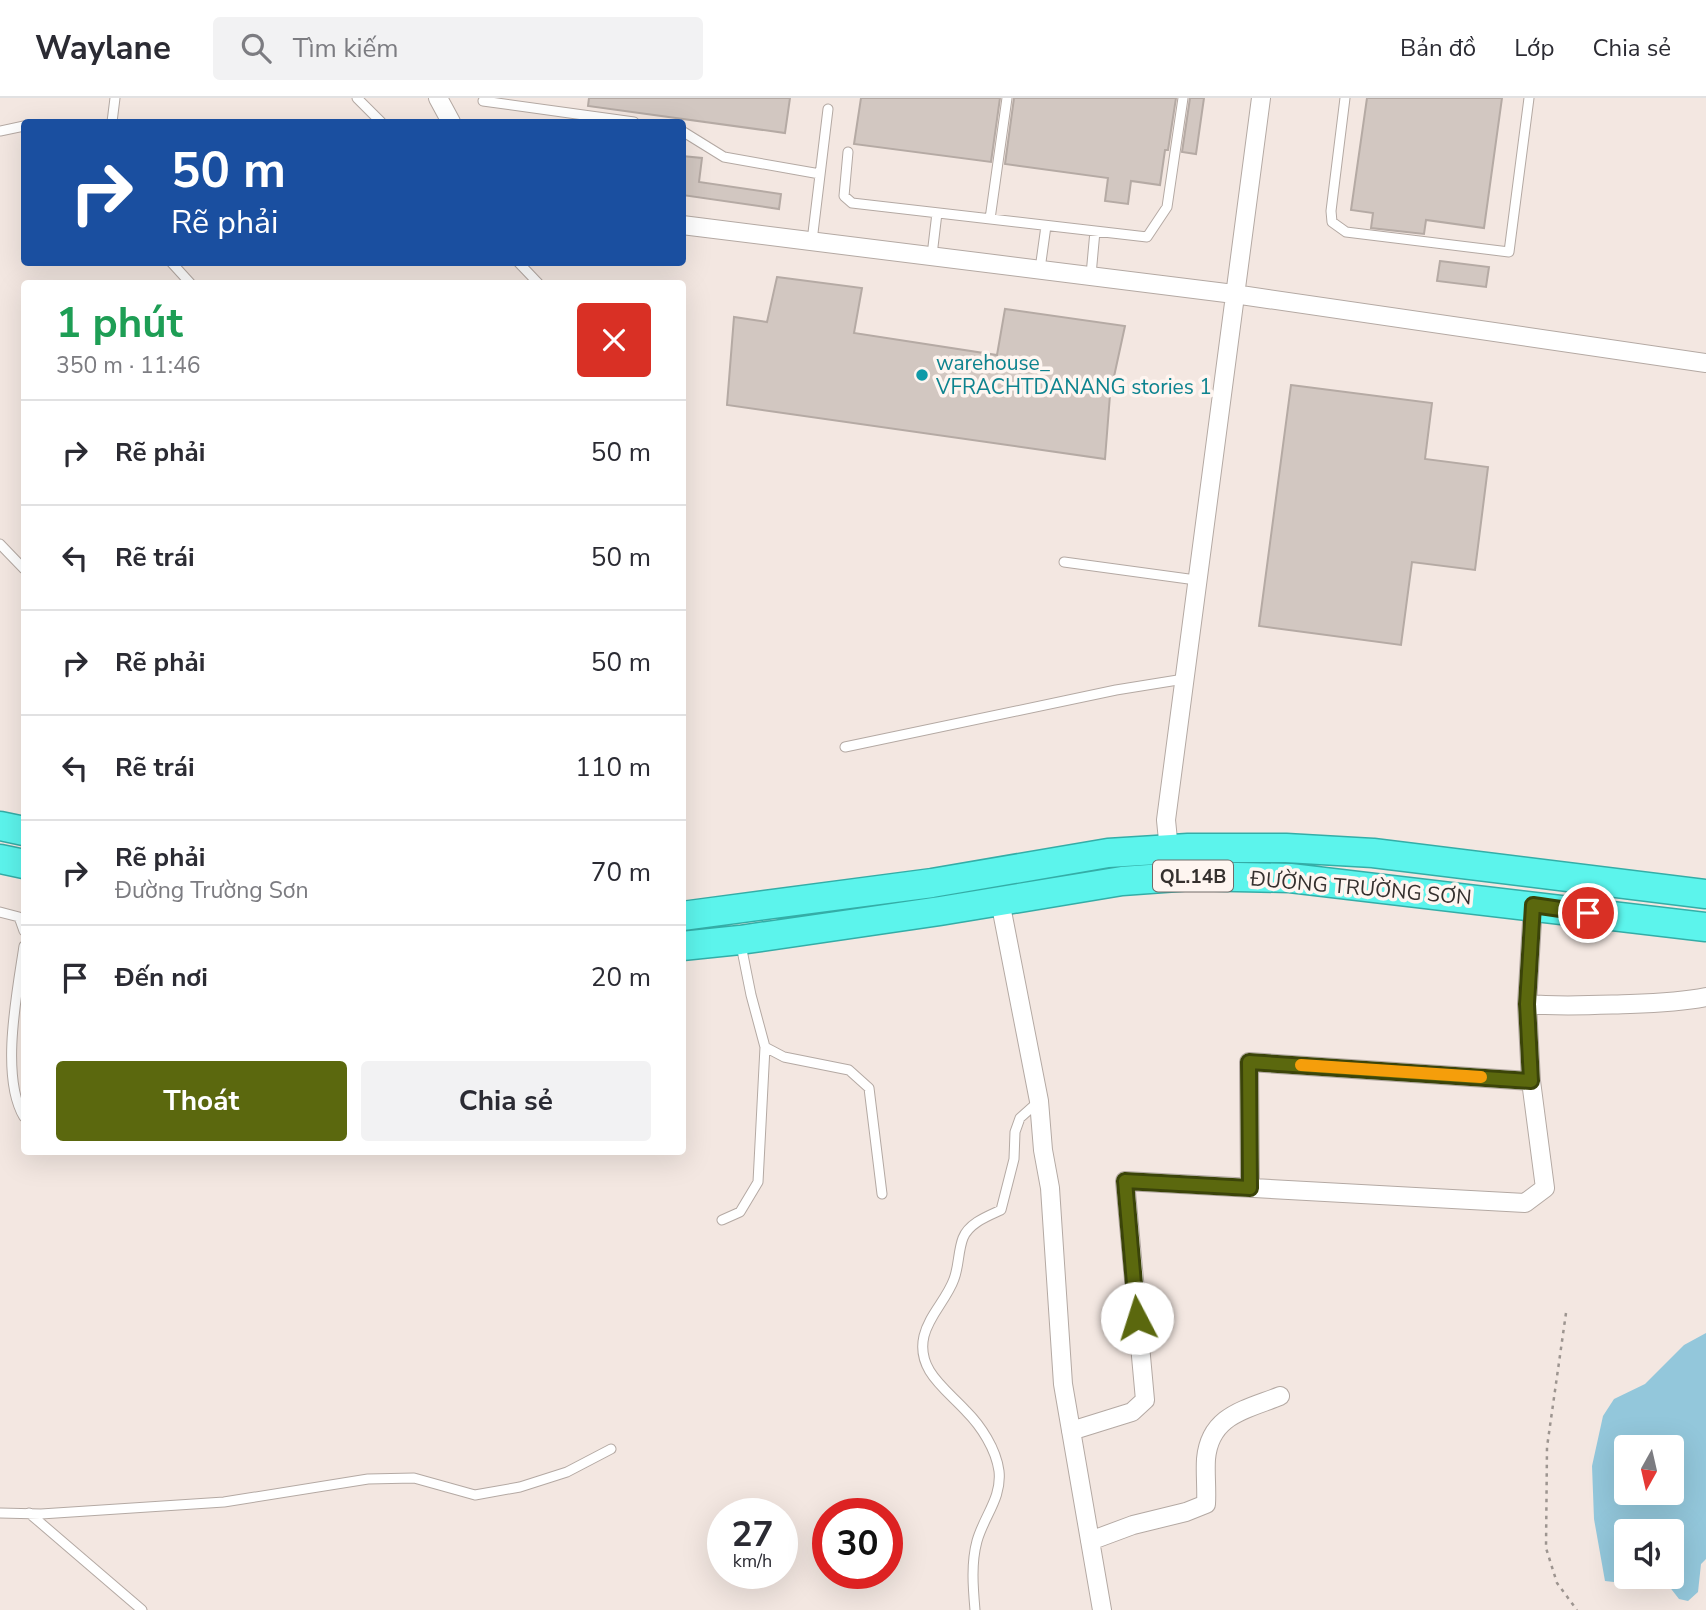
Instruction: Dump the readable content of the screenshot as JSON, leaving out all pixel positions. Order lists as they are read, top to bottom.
{
  "streets": {
    "highway": ["QL.14B", "ĐƯỜNG TRƯỜNG SƠN"]
  },
  "places": ["warehouse_ VFRACHTDANANG stories 1"],
  "north": "bottom",
  "page": {
    "header": "Waylane",
    "search": "Tìm kiếm",
    "nav": ["Bản đồ", "Lớp", "Chia sẻ"],
    "turn": ["50 m", "Rẽ phải"],
    "heading": ["1 phút", "350 m · 11:46"],
    "list": [
      {
        "name": "Rẽ phải",
        "value": "50 m"
      },
      {
        "name": "Rẽ trái",
        "value": "50 m"
      },
      {
        "name": "Rẽ phải",
        "value": "50 m"
      },
      {
        "name": "Rẽ trái",
        "value": "110 m"
      },
      {
        "name": "Rẽ phải",
        "note": "Đường Trường Sơn",
        "value": "70 m"
      },
      {
        "name": "Đến nơi",
        "value": "20 m"
      }
    ],
    "buttons": ["Thoát", "Chia sẻ"],
    "speed": "27 km/h",
    "limit": "30"
  }
}
